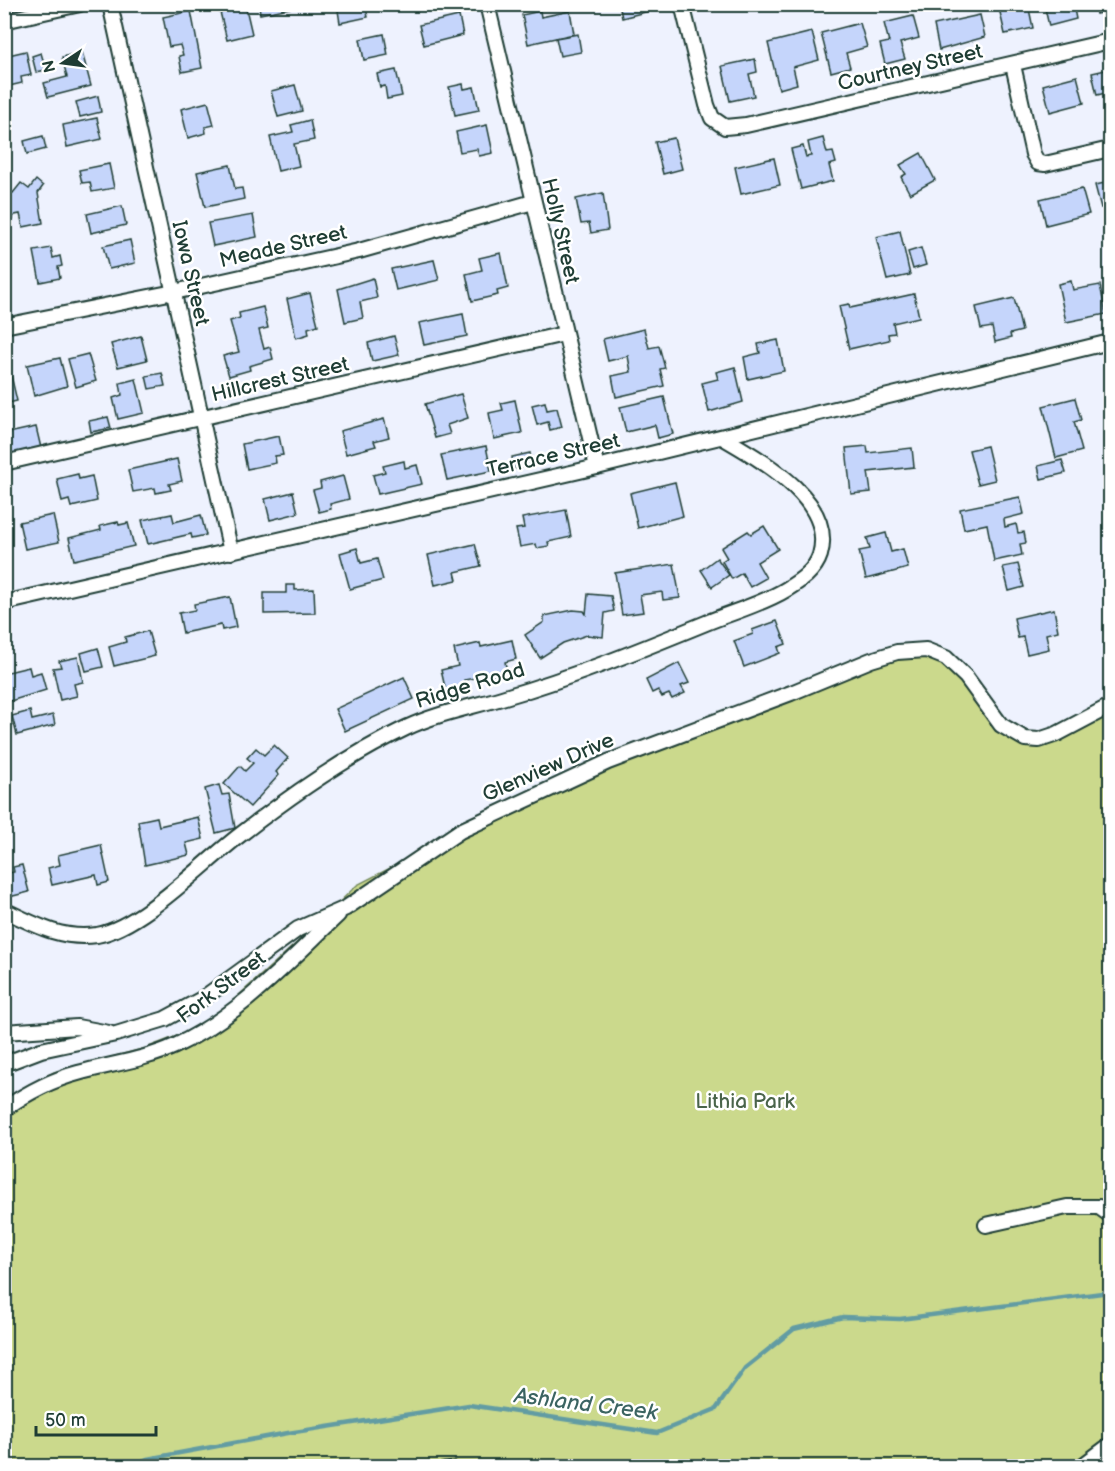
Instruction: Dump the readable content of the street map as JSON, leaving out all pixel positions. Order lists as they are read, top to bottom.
{
  "streets": {
    "street": [
      "Courtney Street",
      "Holly Street",
      "Meade Street",
      "Iowa Street",
      "Hillcrest Street",
      "Terrace Street",
      "Ridge Road",
      "Glenview Drive",
      "Fork Street"
    ]
  },
  "crossings": [
    ["Holly Street", "Meade Street"],
    ["Holly Street", "Hillcrest Street"],
    ["Holly Street", "Terrace Street"],
    ["Meade Street", "Iowa Street"],
    ["Iowa Street", "Hillcrest Street"],
    ["Iowa Street", "Terrace Street"],
    ["Terrace Street", "Ridge Road"],
    ["Glenview Drive", "Fork Street"]
  ],
  "water": ["Ashland Creek"],
  "parks": ["Lithia Park"],
  "scale_bar": "50 m",
  "north": "left"
}
